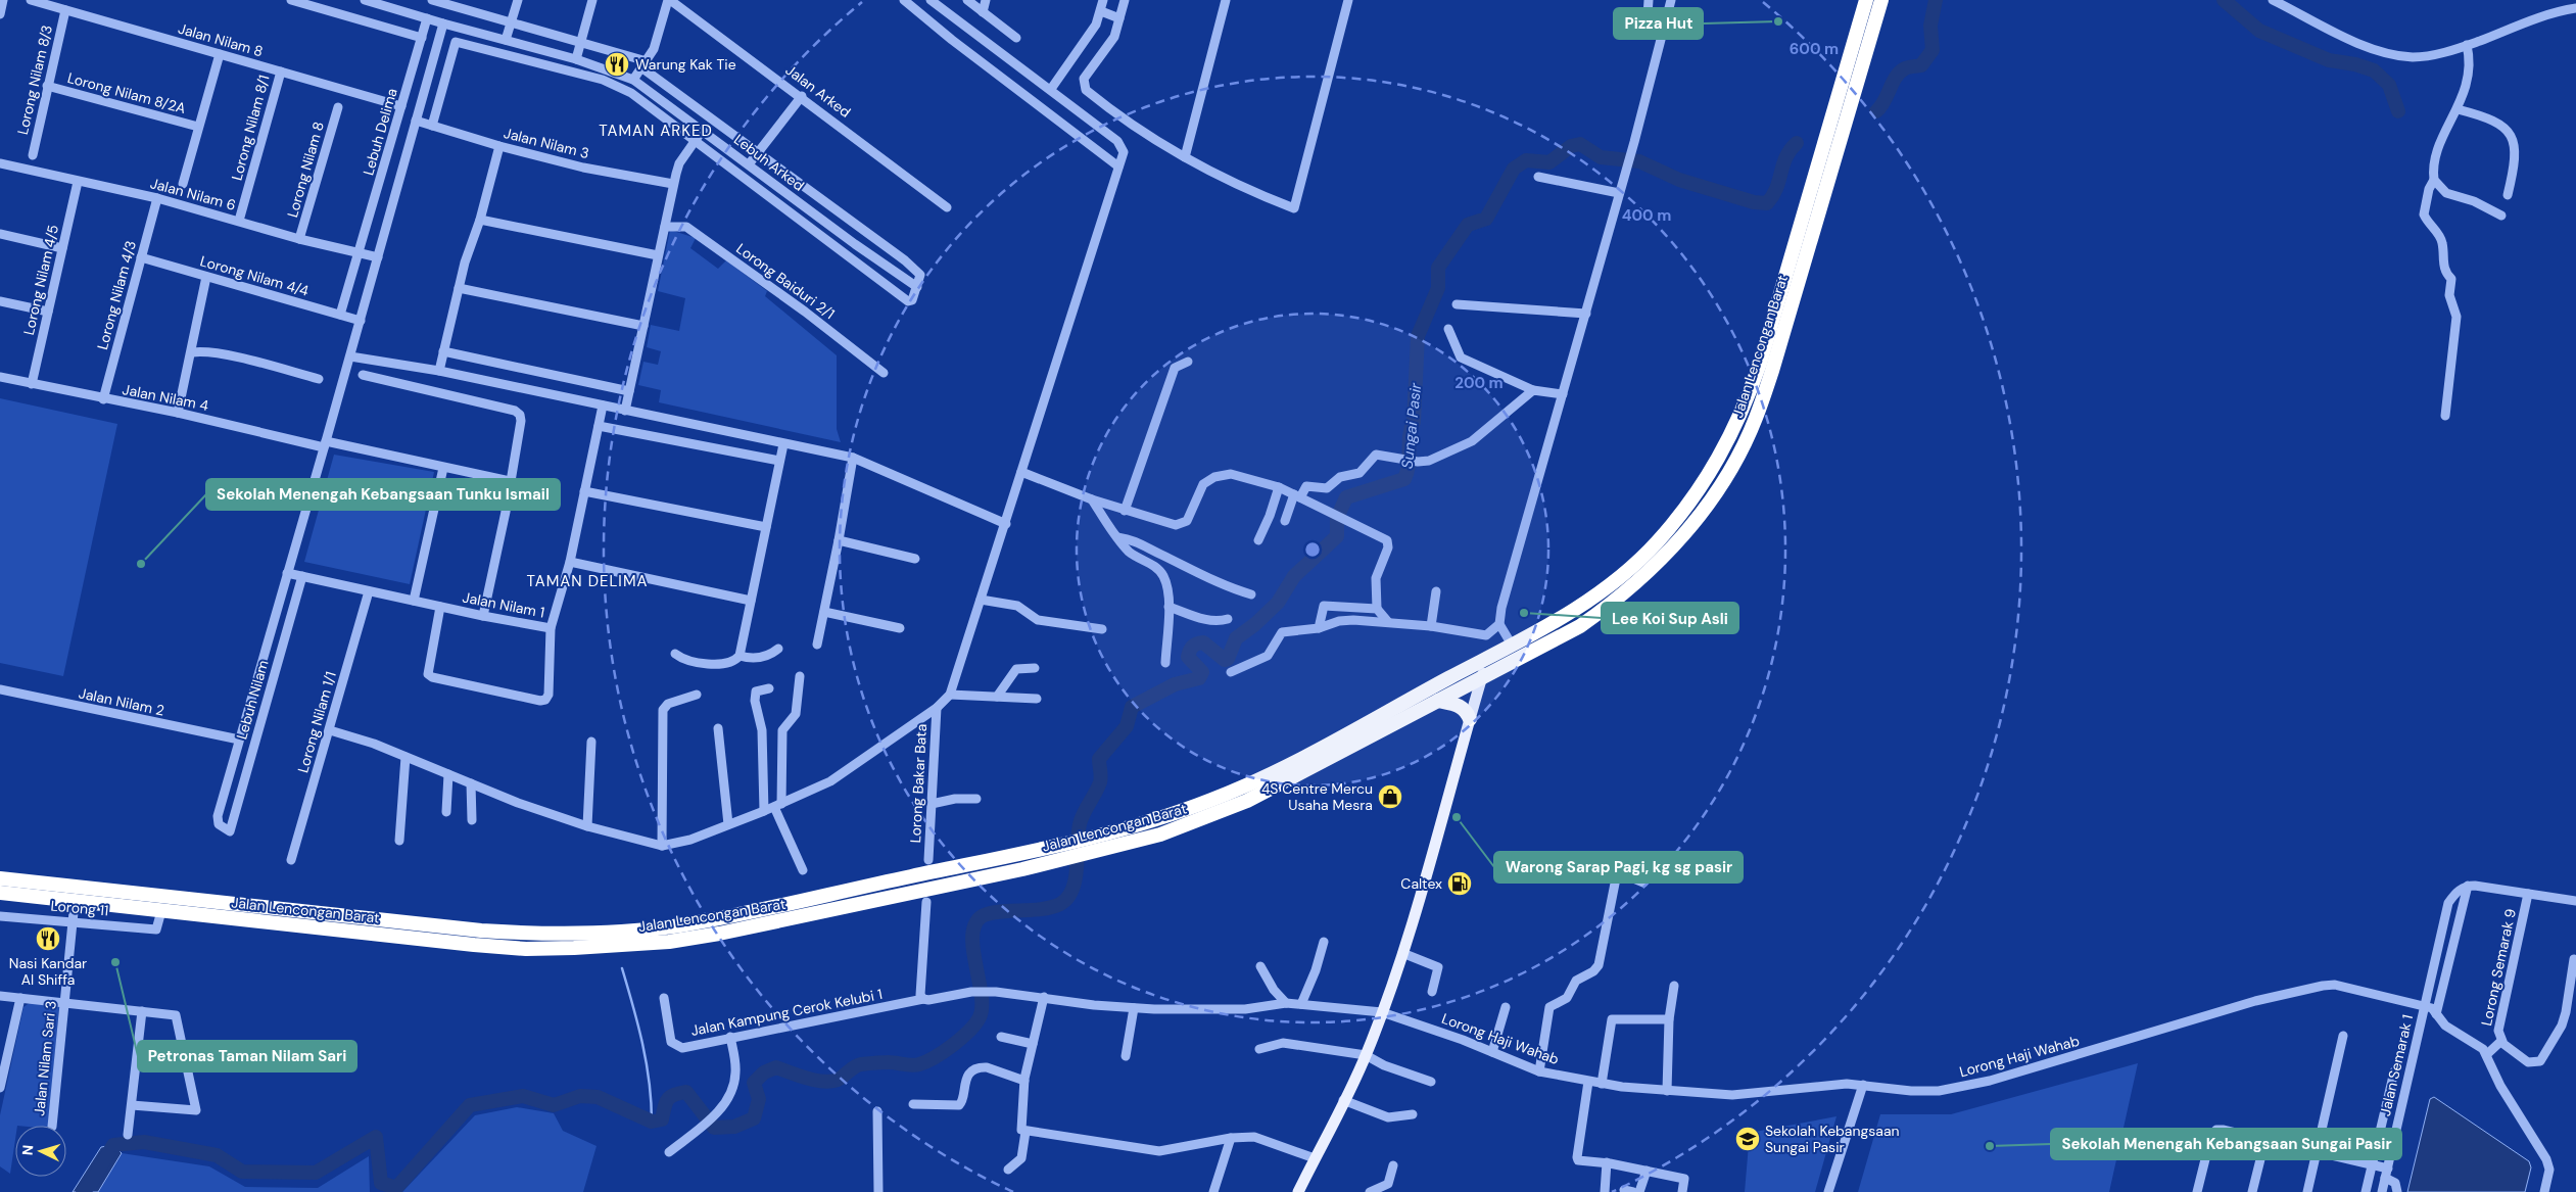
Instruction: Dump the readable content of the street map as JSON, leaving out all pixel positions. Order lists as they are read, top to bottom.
{
  "streets": {
    "highway": ["Jalan Lencongan Barat"],
    "street": [
      "Jalan Nilam 8",
      "Lorong Nilam 8/3",
      "Jalan Arked",
      "Lorong Nilam 8/2A",
      "Lorong Nilam 8/1",
      "Lebuh Delima",
      "Jalan Nilam 3",
      "Lebuh Arked",
      "Lorong Nilam 8",
      "Jalan Nilam 6",
      "Lorong Nilam 4/4",
      "Lorong Nilam 4/5",
      "Lorong Baiduri 2/1",
      "Lorong Nilam 4/3",
      "Jalan Nilam 4",
      "Jalan Nilam 1",
      "Lebuh Nilam",
      "Jalan Nilam 2",
      "Lorong Nilam 1/1",
      "Lorong Bakar Bata",
      "Lorong 11",
      "Lorong Semarak 9",
      "Jalan Kampung Cerok Kelubi 1",
      "Lorong Haji Wahab",
      "Jalan Nilam Sari 3",
      "Jalan Semarak 1"
    ]
  },
  "crossings": [
    ["Jalan Nilam 8", "Lorong Nilam 8/3"],
    ["Jalan Nilam 8", "Lorong Nilam 8/1"],
    ["Jalan Nilam 8", "Lebuh Delima"],
    ["Lorong Nilam 8/3", "Lorong Nilam 8/2A"],
    ["Lorong Nilam 8/1", "Jalan Nilam 6"],
    ["Lebuh Delima", "Lebuh Arked"],
    ["Lebuh Delima", "Jalan Nilam 6"],
    ["Lebuh Delima", "Lorong Nilam 4/4"],
    ["Lorong Nilam 8", "Jalan Nilam 6"],
    ["Jalan Nilam 6", "Lorong Nilam 4/5"],
    ["Jalan Nilam 6", "Lorong Nilam 4/3"],
    ["Lorong Nilam 4/4", "Lorong Nilam 4/3"],
    ["Lorong Nilam 4/5", "Jalan Nilam 4"],
    ["Lorong Nilam 4/3", "Jalan Nilam 4"],
    ["Jalan Lencongan Barat", "Lorong 11"],
    ["Jalan Lencongan Barat", "Jalan Nilam Sari 3"],
    ["Jalan Nilam 1", "Lebuh Nilam"],
    ["Jalan Nilam 1", "Lorong Nilam 1/1"],
    ["Lebuh Nilam", "Jalan Nilam 2"],
    ["Lorong 11", "Jalan Nilam Sari 3"],
    ["Lorong Haji Wahab", "Jalan Semarak 1"]
  ],
  "districts": ["TAMAN ARKED", "TAMAN DELIMA"],
  "water": ["Sungai Pasir"],
  "places": {
    "other": [
      "Pizza Hut",
      "Sekolah Menengah Kebangsaan Tunku Ismail",
      "Lee Koi Sup Asli",
      "Warong Sarap Pagi, kg sg pasir",
      "Petronas Taman Nilam Sari",
      "Sekolah Menengah Kebangsaan Sungai Pasir"
    ],
    "restaurant": ["Warung Kak Tie", "Nasi Kandar Al Shiffa"],
    "shop": ["4S Centre Mercu Usaha Mesra"],
    "fuel station": ["Caltex"],
    "school or university": ["Sekolah Kebangsaan Sungai Pasir"]
  },
  "north": "left",
  "rings": ["600 m", "400 m", "200 m"]
}
